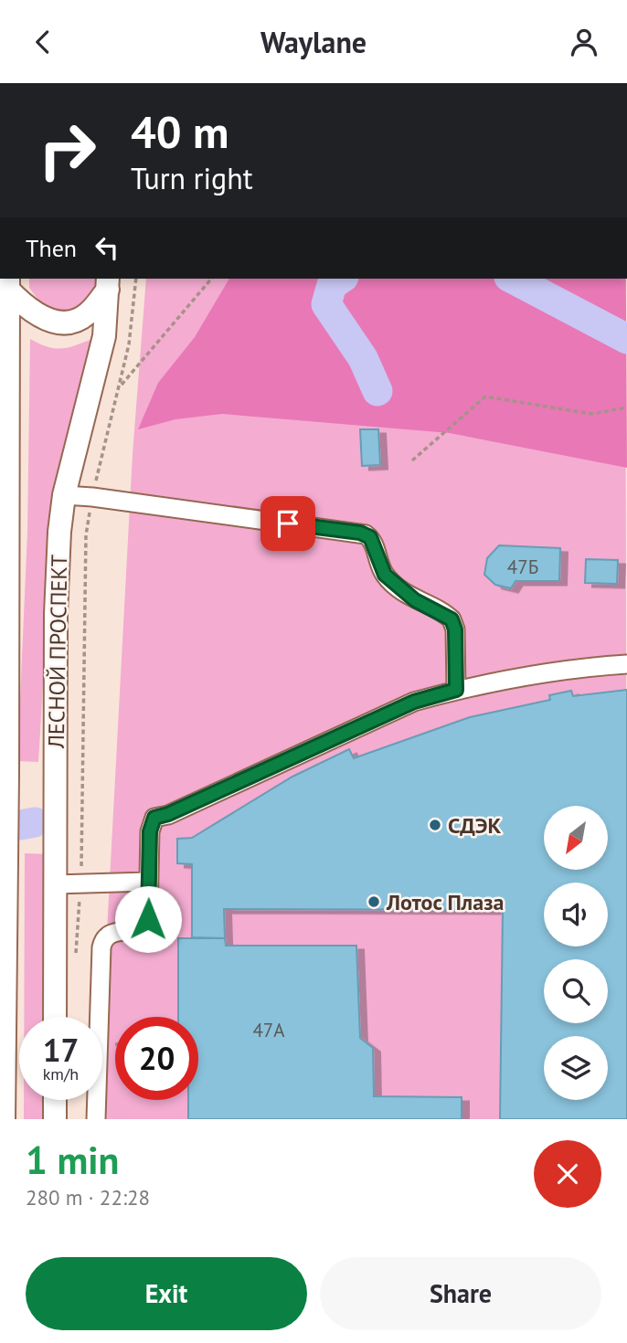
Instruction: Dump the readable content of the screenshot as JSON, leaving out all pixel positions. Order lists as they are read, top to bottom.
{
  "streets": {
    "main road": ["ЛЕСНОЙ ПРОСПЕКТ"]
  },
  "places": ["СДЭК", "Лотос Плаза"],
  "house_numbers": ["47Б", "47А"],
  "north": "bottom left",
  "page": {
    "header": "Waylane",
    "turn": ["40 m", "Turn right"],
    "then": "Then",
    "speed": "17 km/h",
    "limit": "20",
    "heading": ["1 min", "280 m · 22:28"],
    "buttons": ["Exit", "Share"]
  }
}
